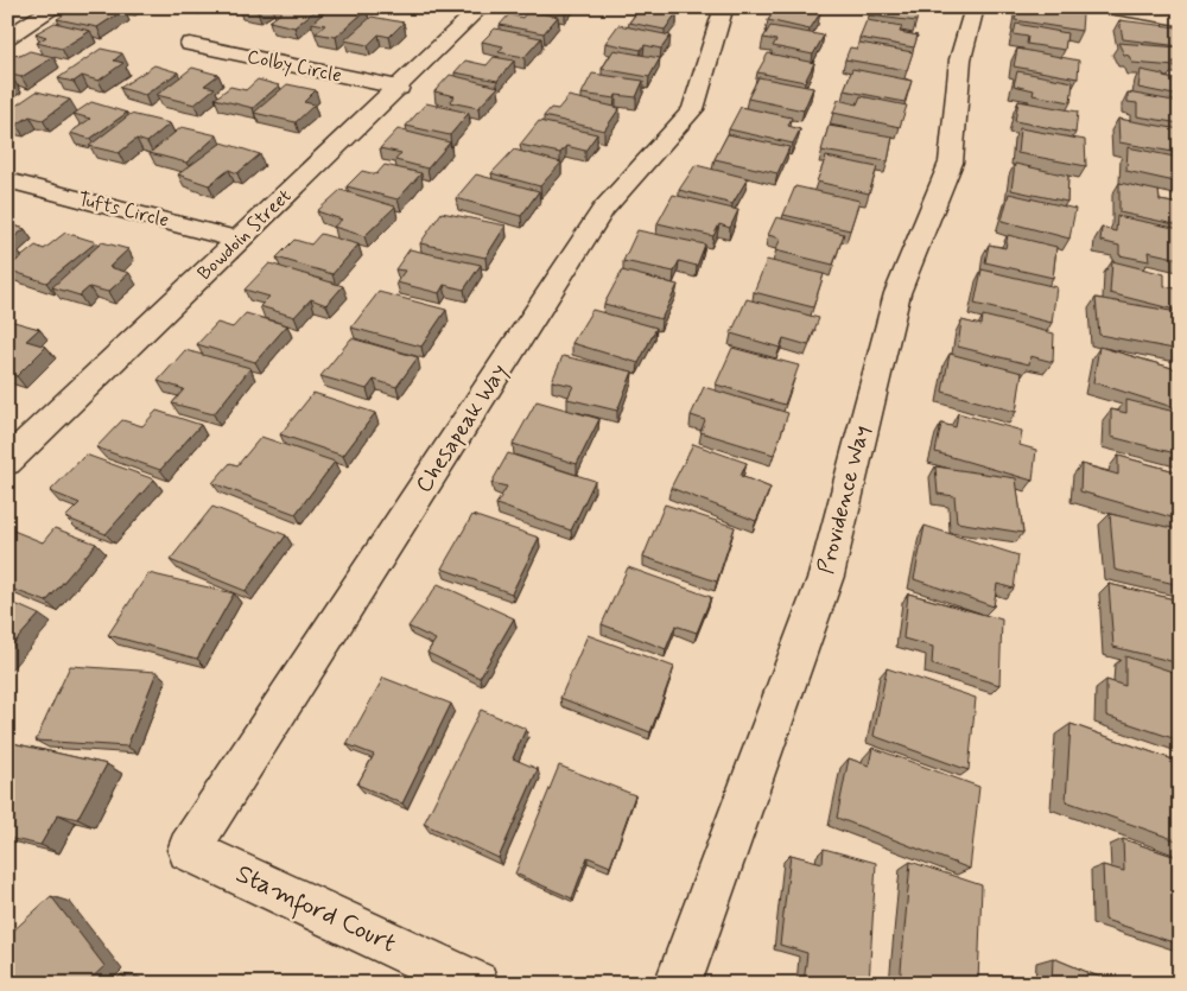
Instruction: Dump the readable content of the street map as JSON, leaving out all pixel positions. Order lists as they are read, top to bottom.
{
  "streets": {
    "street": [
      "Colby Circle",
      "Tufts Circle",
      "Bowdoin Street",
      "Chesapeak Way",
      "Providence Way",
      "Stamford Court"
    ]
  },
  "crossings": [
    ["Colby Circle", "Bowdoin Street"],
    ["Tufts Circle", "Bowdoin Street"],
    ["Chesapeak Way", "Stamford Court"]
  ]
}
